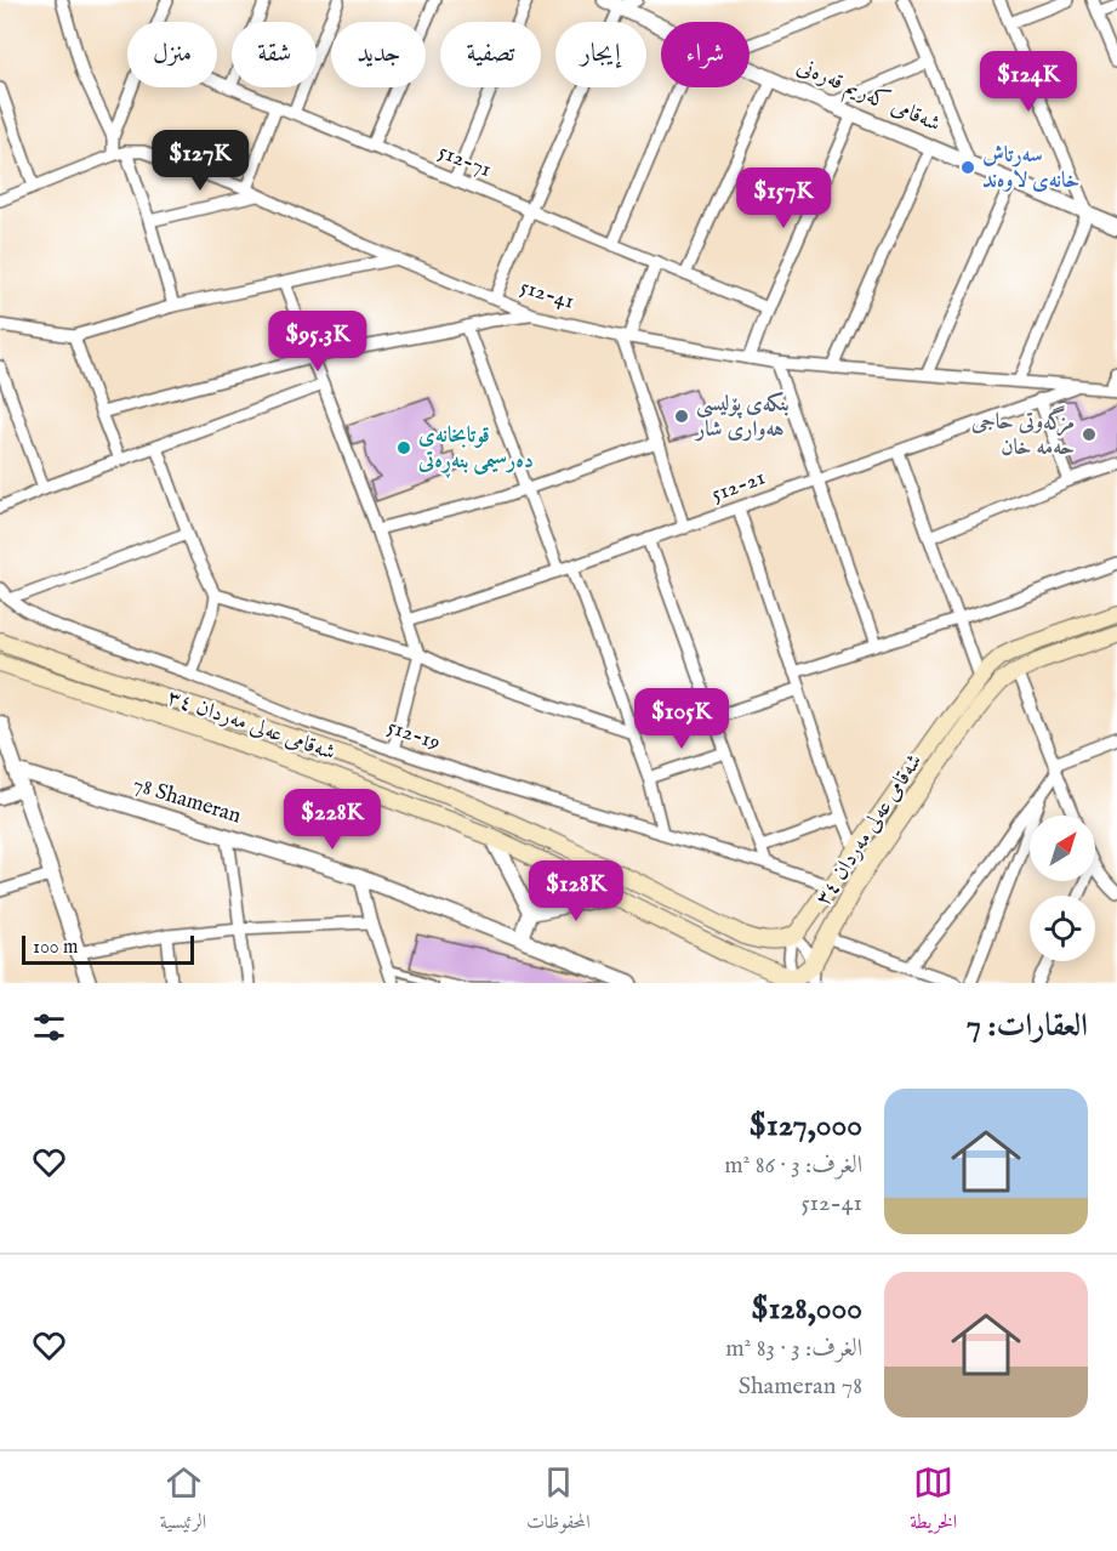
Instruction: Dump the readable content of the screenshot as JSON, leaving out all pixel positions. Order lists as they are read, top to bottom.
{
  "streets": {
    "main road": ["شەقامی عەلی مەردان ٣٤"],
    "street": [
      "شەقامی کەریم قەرەنی",
      "512-71",
      "512-41",
      "512-21",
      "512-19",
      "78 Shameran"
    ]
  },
  "crossings": [
    ["512-41", "512-21"],
    ["شەقامی عەلی مەردان ٣٤", "512-19"]
  ],
  "places": [
    "سەرتاش خانەی لاوەند",
    "بنکەی پۆلیسی هەواری شار",
    "مزگەوتی حاجی حەمە خان",
    "قوتابخانەی دەرسیمی بنەڕەتی"
  ],
  "scale_bar": "100 m",
  "north": "top right",
  "page": {
    "chip": [
      "شراء",
      "إيجار",
      "تصفية",
      "جديد",
      "شقة",
      "منزل"
    ],
    "price": [
      "$124K",
      "$127K",
      "$157K",
      "$95.3K",
      "$105K",
      "$228K",
      "$128K"
    ],
    "scale": "100 m",
    "heading": "العقارات: 7",
    "list": [
      {
        "name": "$127,000",
        "note": "الغرف: 3 · 86 m² · 512-41"
      },
      {
        "name": "$128,000",
        "note": "الغرف: 3 · 83 m² · 78 Shameran"
      }
    ],
    "tabs": ["الخريطة", "المحفوظات", "الرئيسية"]
  }
}
